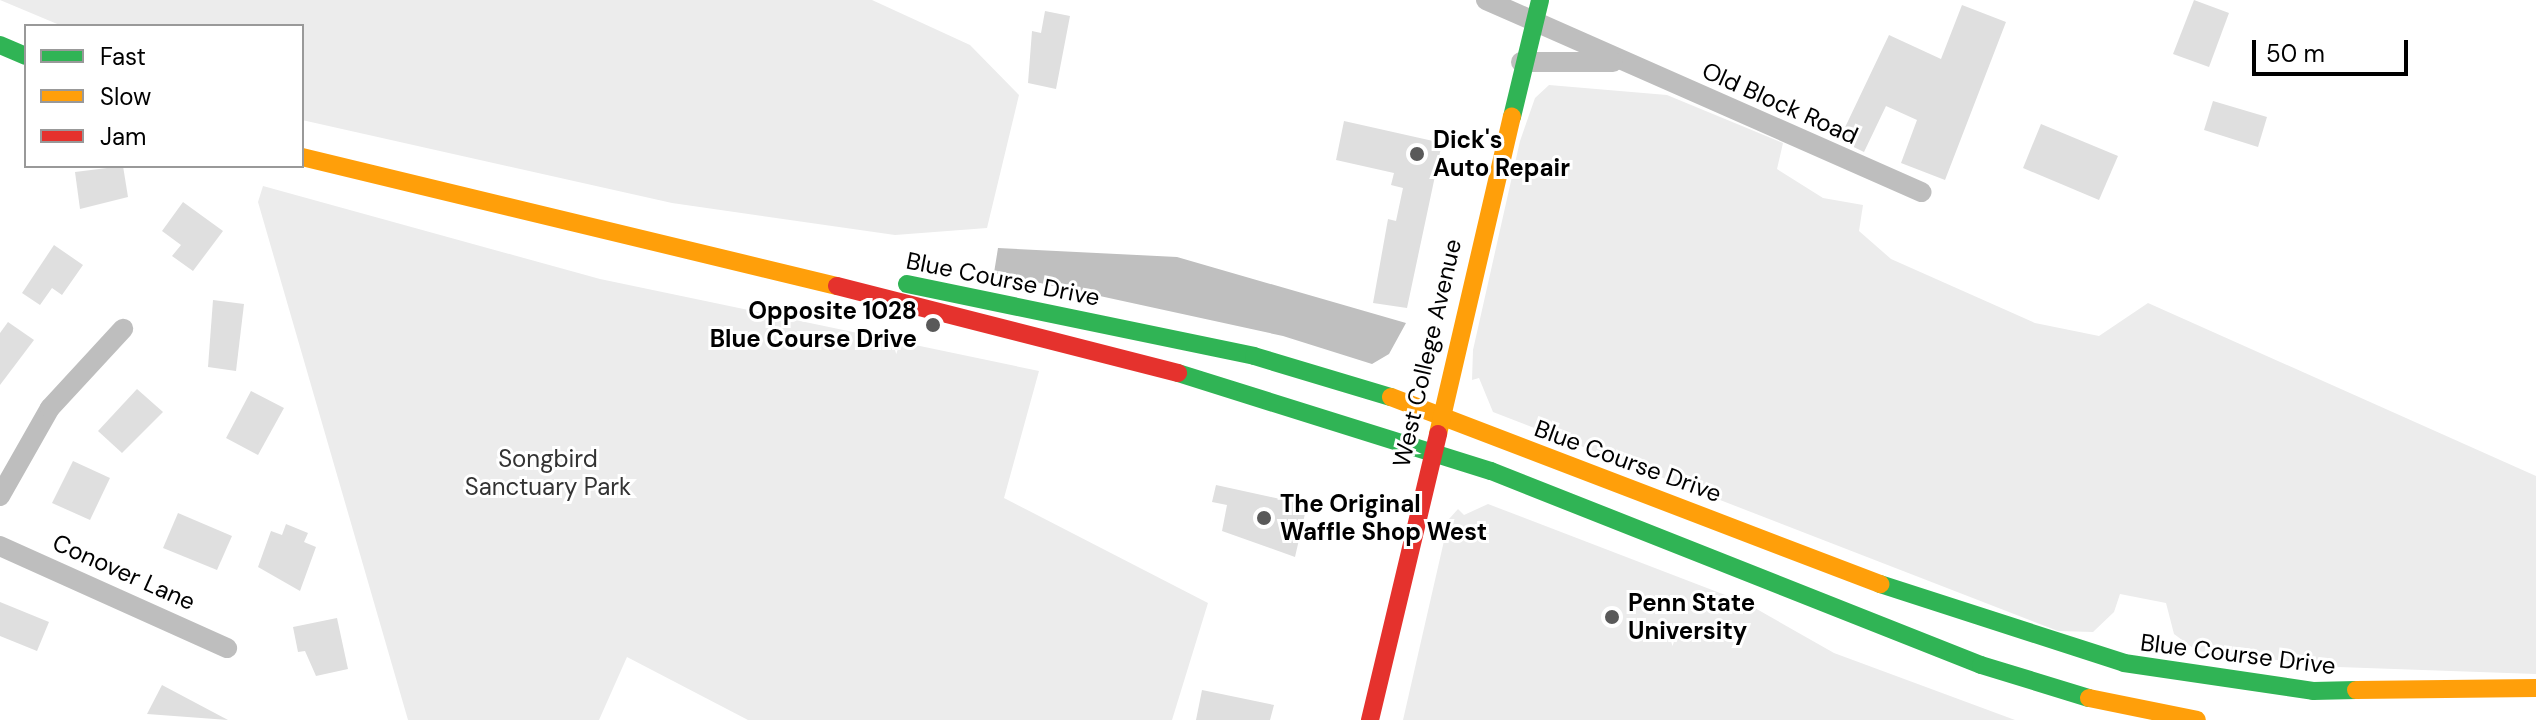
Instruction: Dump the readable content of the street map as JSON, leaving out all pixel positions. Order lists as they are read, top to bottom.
{
  "streets": {
    "main road": ["Blue Course Drive", "West College Avenue"],
    "street": ["Old Block Road", "Conover Lane"]
  },
  "crossings": [
    ["Old Block Road", "West College Avenue"],
    ["Blue Course Drive", "West College Avenue"]
  ],
  "parks": ["Songbird Sanctuary Park"],
  "places": [
    "Dick's Auto Repair",
    "Opposite 1028 Blue Course Drive",
    "The Original Waffle Shop West",
    "Penn State University"
  ],
  "legend": ["Fast", "Slow", "Jam"],
  "scale_bar": "50 m"
}
